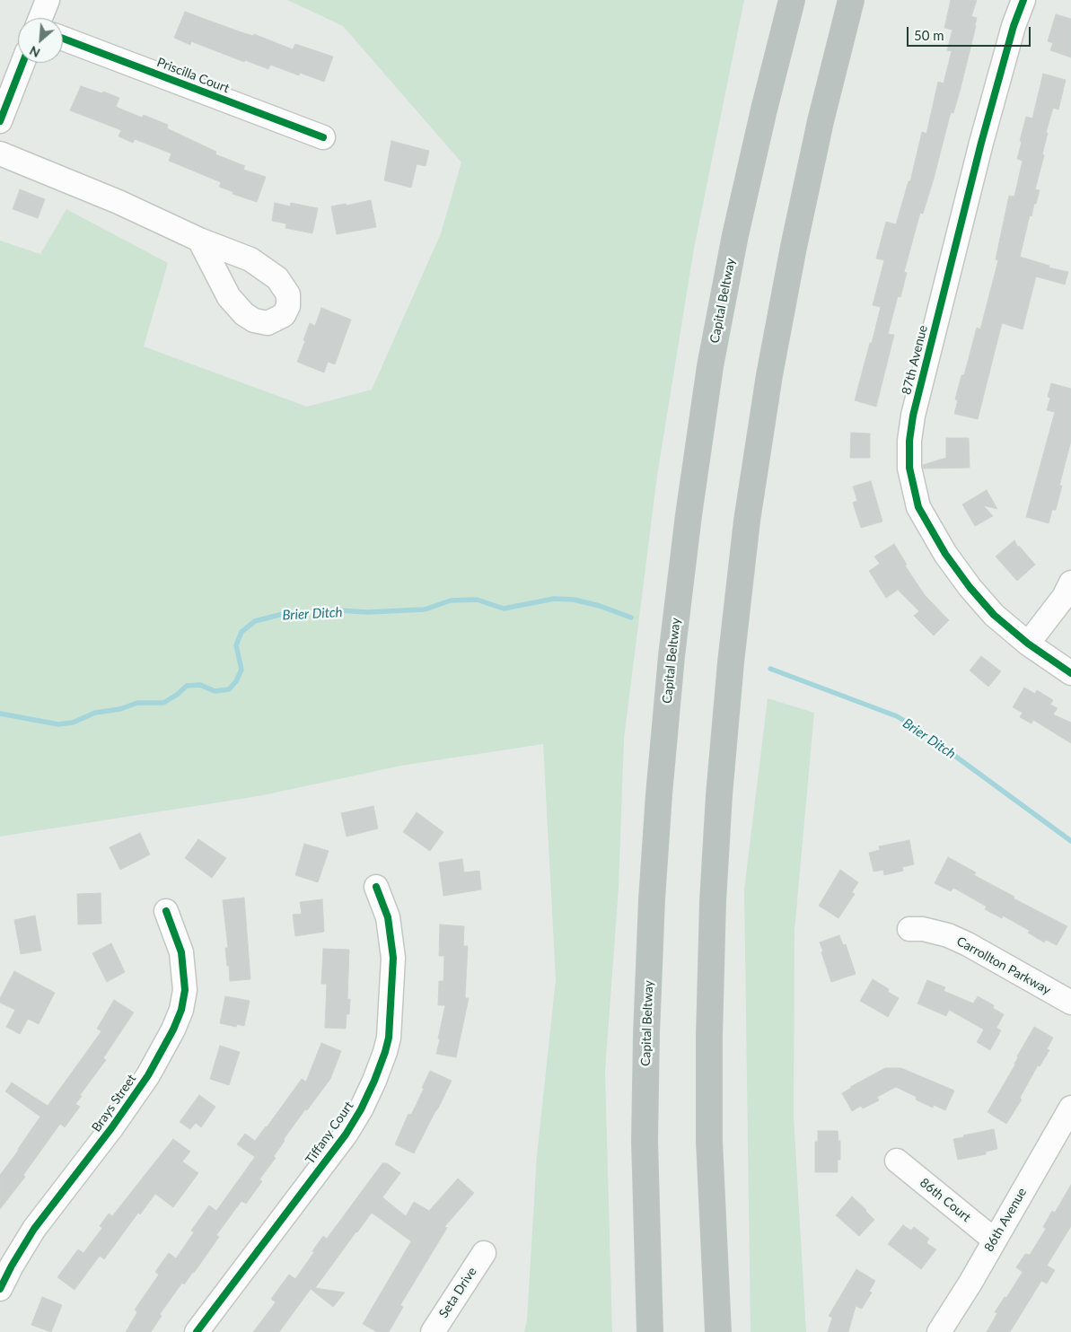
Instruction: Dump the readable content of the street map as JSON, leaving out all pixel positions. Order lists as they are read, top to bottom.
{
  "streets": {
    "highway": ["Capital Beltway"],
    "street": [
      "Priscilla Court",
      "87th Avenue",
      "Carrollton Parkway",
      "Brays Street",
      "Tiffany Court",
      "86th Court",
      "86th Avenue",
      "Seta Drive"
    ]
  },
  "crossings": [
    ["86th Court", "86th Avenue"]
  ],
  "water": ["Brier Ditch"],
  "scale_bar": "50 m",
  "north": "bottom left"
}
